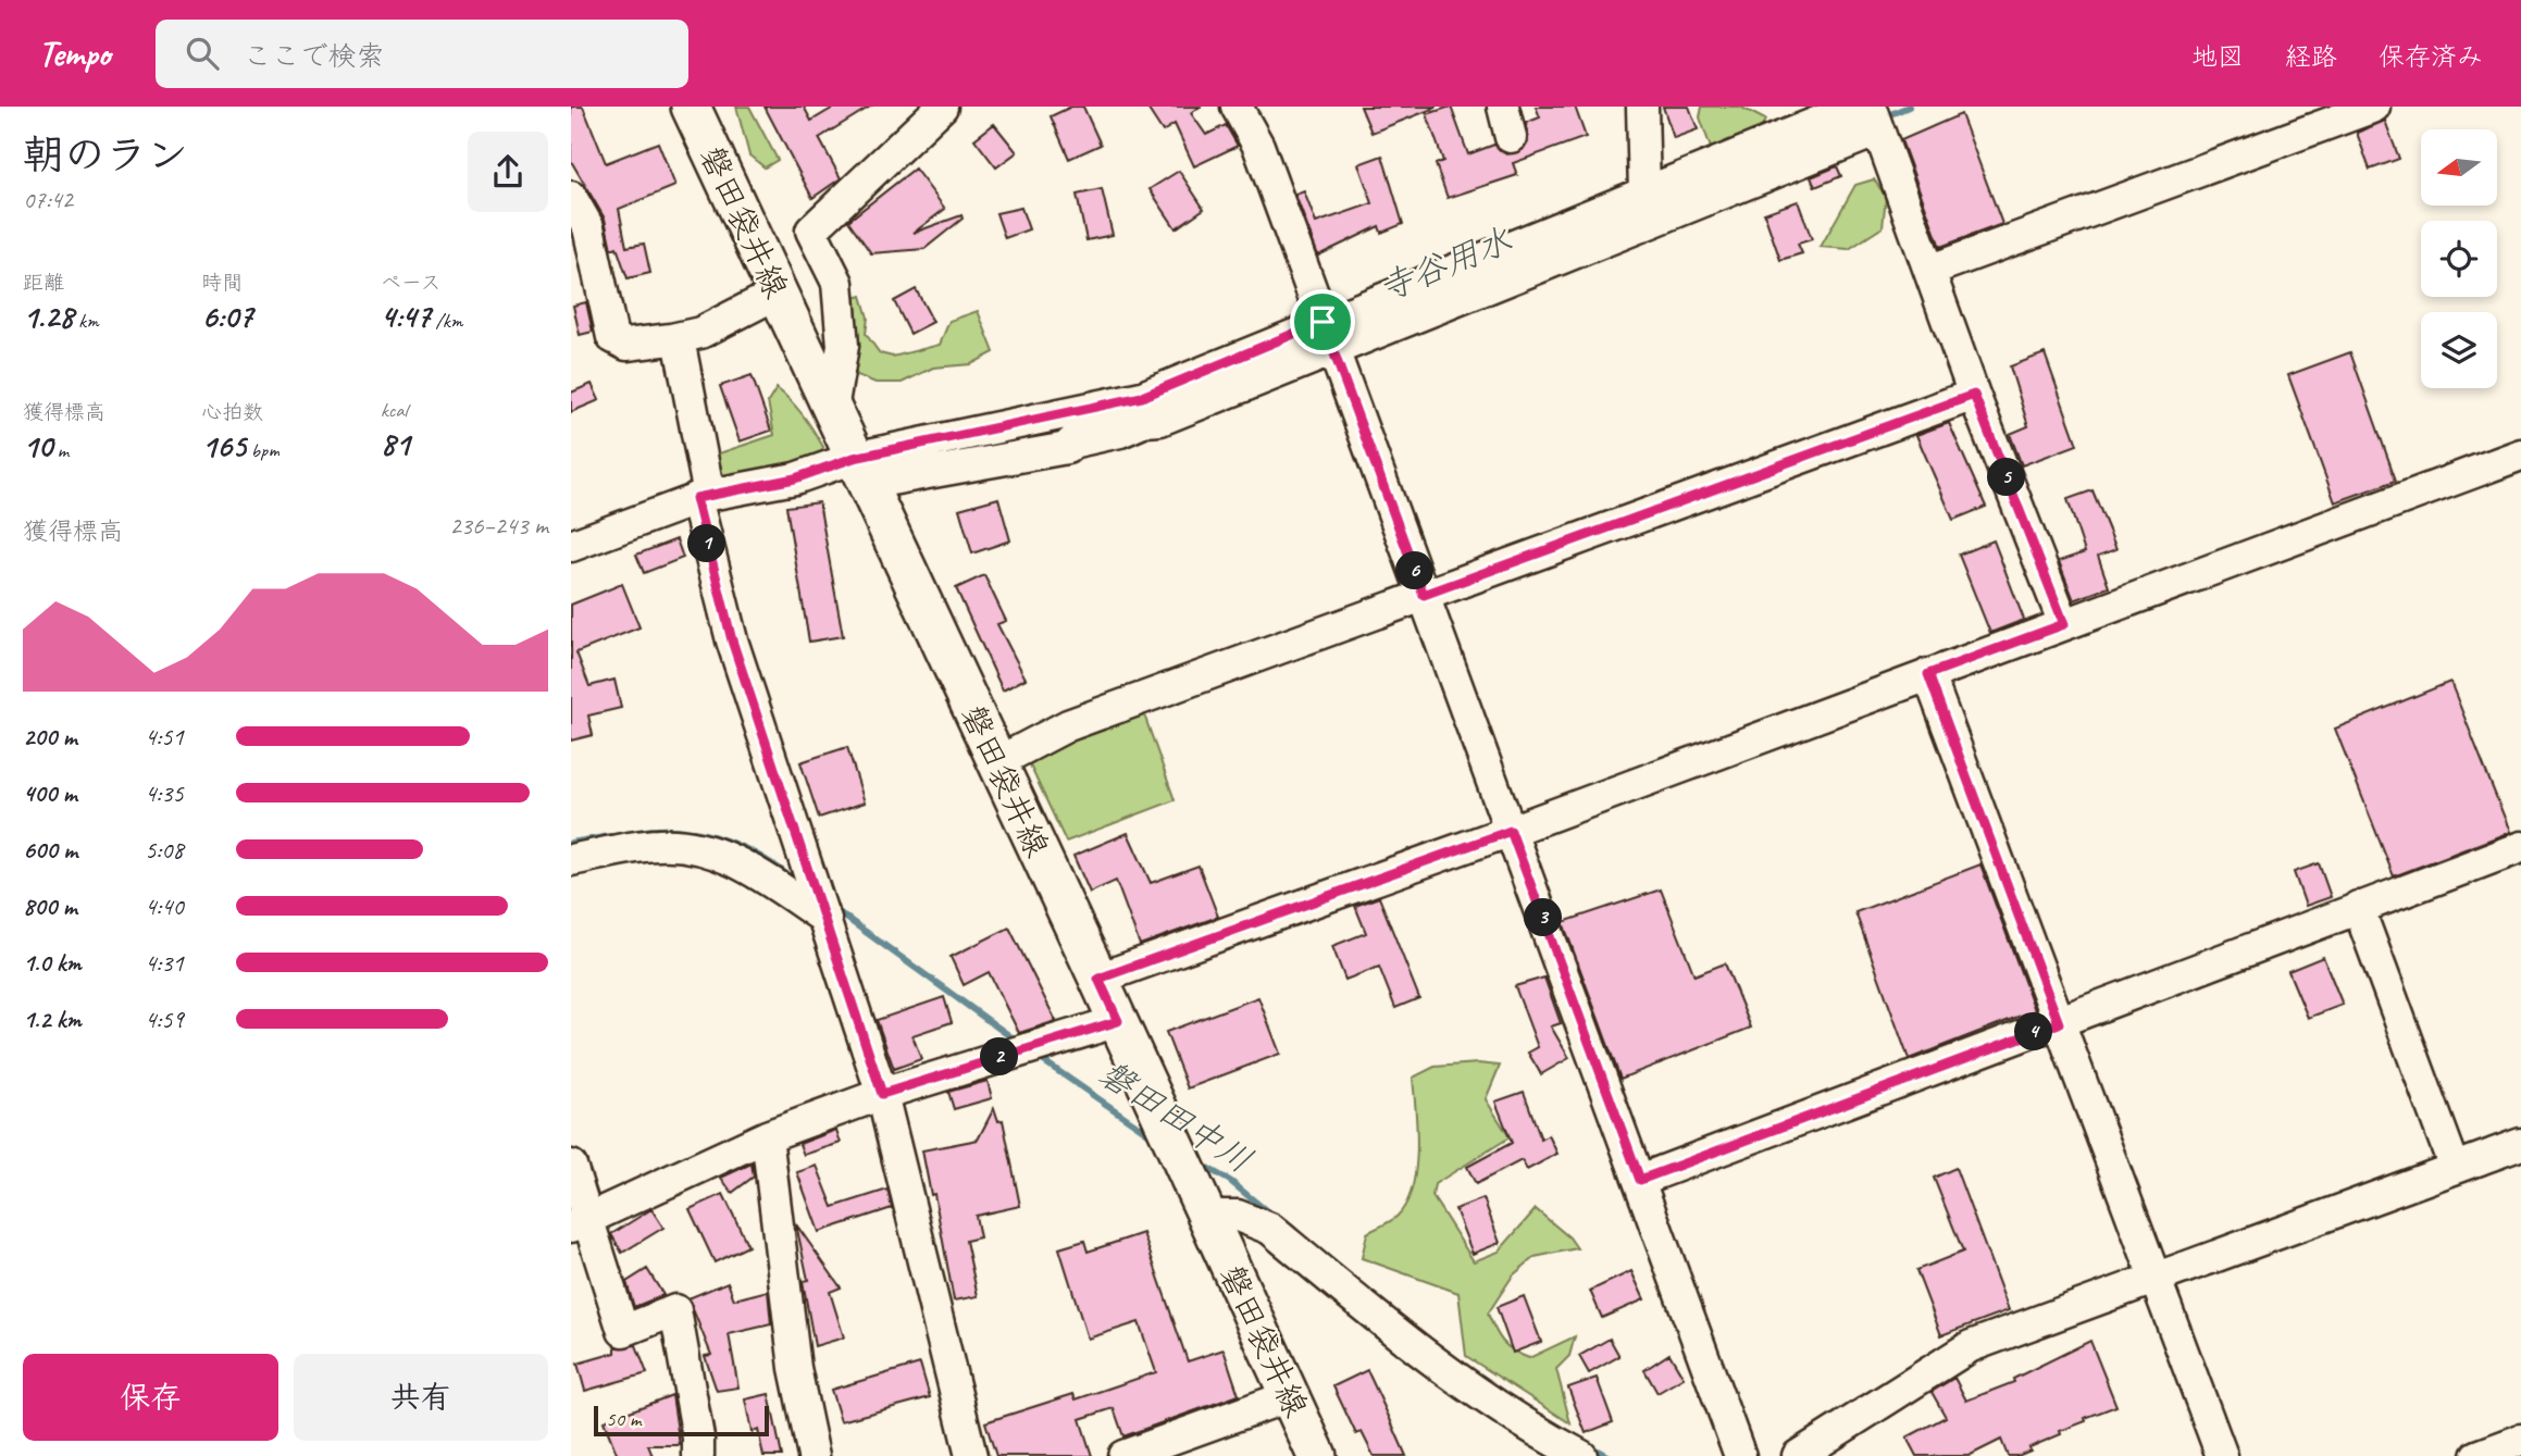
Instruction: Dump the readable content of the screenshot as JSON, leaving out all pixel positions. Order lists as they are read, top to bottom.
{
  "streets": {
    "main road": ["磐田袋井線"]
  },
  "water": ["寺谷用水", "磐田田中川"],
  "scale_bar": "50 m",
  "north": "left",
  "page": {
    "header": "Tempo",
    "search": "ここで検索",
    "nav": ["地図", "経路", "保存済み"],
    "heading": ["朝のラン", "07:42"],
    "stats": [
      ["距離", "1.28 km"],
      ["時間", "6:07"],
      ["ペース", "4:47 /km"],
      ["獲得標高", "10 m"],
      ["心拍数", "165 bpm"],
      ["kcal", "81"]
    ],
    "pins": [
      "5",
      "1",
      "6",
      "3",
      "4",
      "2"
    ],
    "chart": ["獲得標高", "236–243 m"],
    "list": [
      {
        "name": "200 m",
        "note": "4:51"
      },
      {
        "name": "400 m",
        "note": "4:35"
      },
      {
        "name": "600 m",
        "note": "5:08"
      },
      {
        "name": "800 m",
        "note": "4:40"
      },
      {
        "name": "1.0 km",
        "note": "4:31"
      },
      {
        "name": "1.2 km",
        "note": "4:59"
      }
    ],
    "buttons": ["保存", "共有"],
    "scale": "50 m"
  }
}
